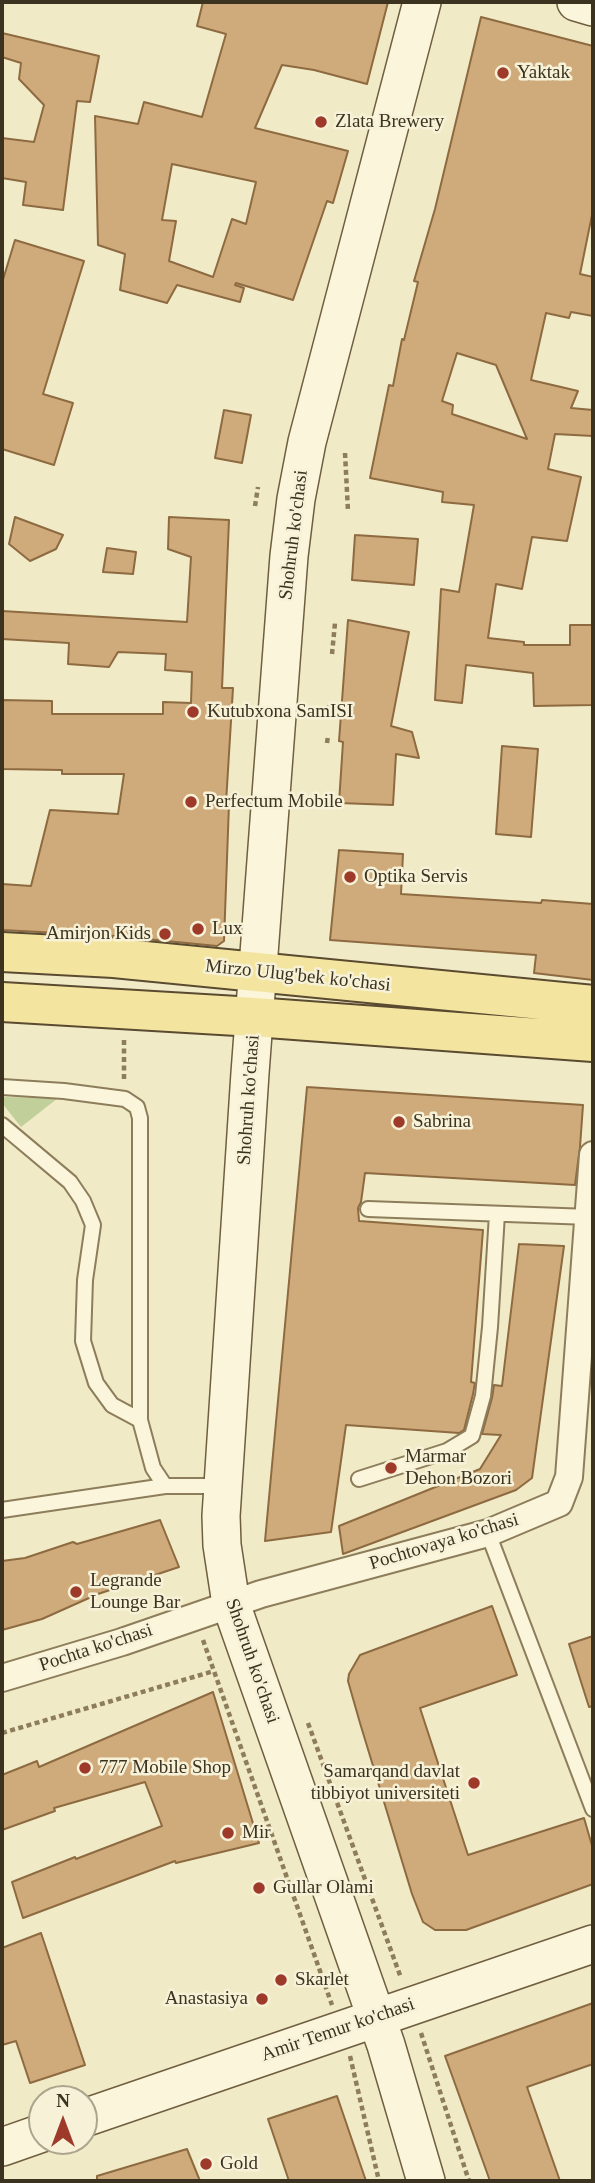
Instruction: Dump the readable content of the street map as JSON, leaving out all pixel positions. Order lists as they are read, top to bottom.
{
  "streets": {
    "main road": ["Shohruh ko'chasi", "Mirzo Ulug'bek ko'chasi", "Amir Temur ko'chasi"],
    "street": ["Pochtovaya ko'chasi", "Pochta ko'chasi"]
  },
  "crossings": [
    ["Shohruh ko'chasi", "Mirzo Ulug'bek ko'chasi"],
    ["Shohruh ko'chasi", "Pochtovaya ko'chasi"],
    ["Shohruh ko'chasi", "Pochta ko'chasi"],
    ["Shohruh ko'chasi", "Amir Temur ko'chasi"],
    ["Pochtovaya ko'chasi", "Pochta ko'chasi"]
  ],
  "places": [
    "Yaktak",
    "Zlata Brewery",
    "Kutubxona SamISI",
    "Perfectum Mobile",
    "Optika Servis",
    "Lux",
    "Amirjon Kids",
    "Sabrina",
    "Marmar Dehon Bozori",
    "Legrande Lounge Bar",
    "777 Mobile Shop",
    "Samarqand davlat tibbiyot universiteti",
    "Mir",
    "Gullar Olami",
    "Skarlet",
    "Anastasiya",
    "Gold"
  ],
  "north": "top"
}
